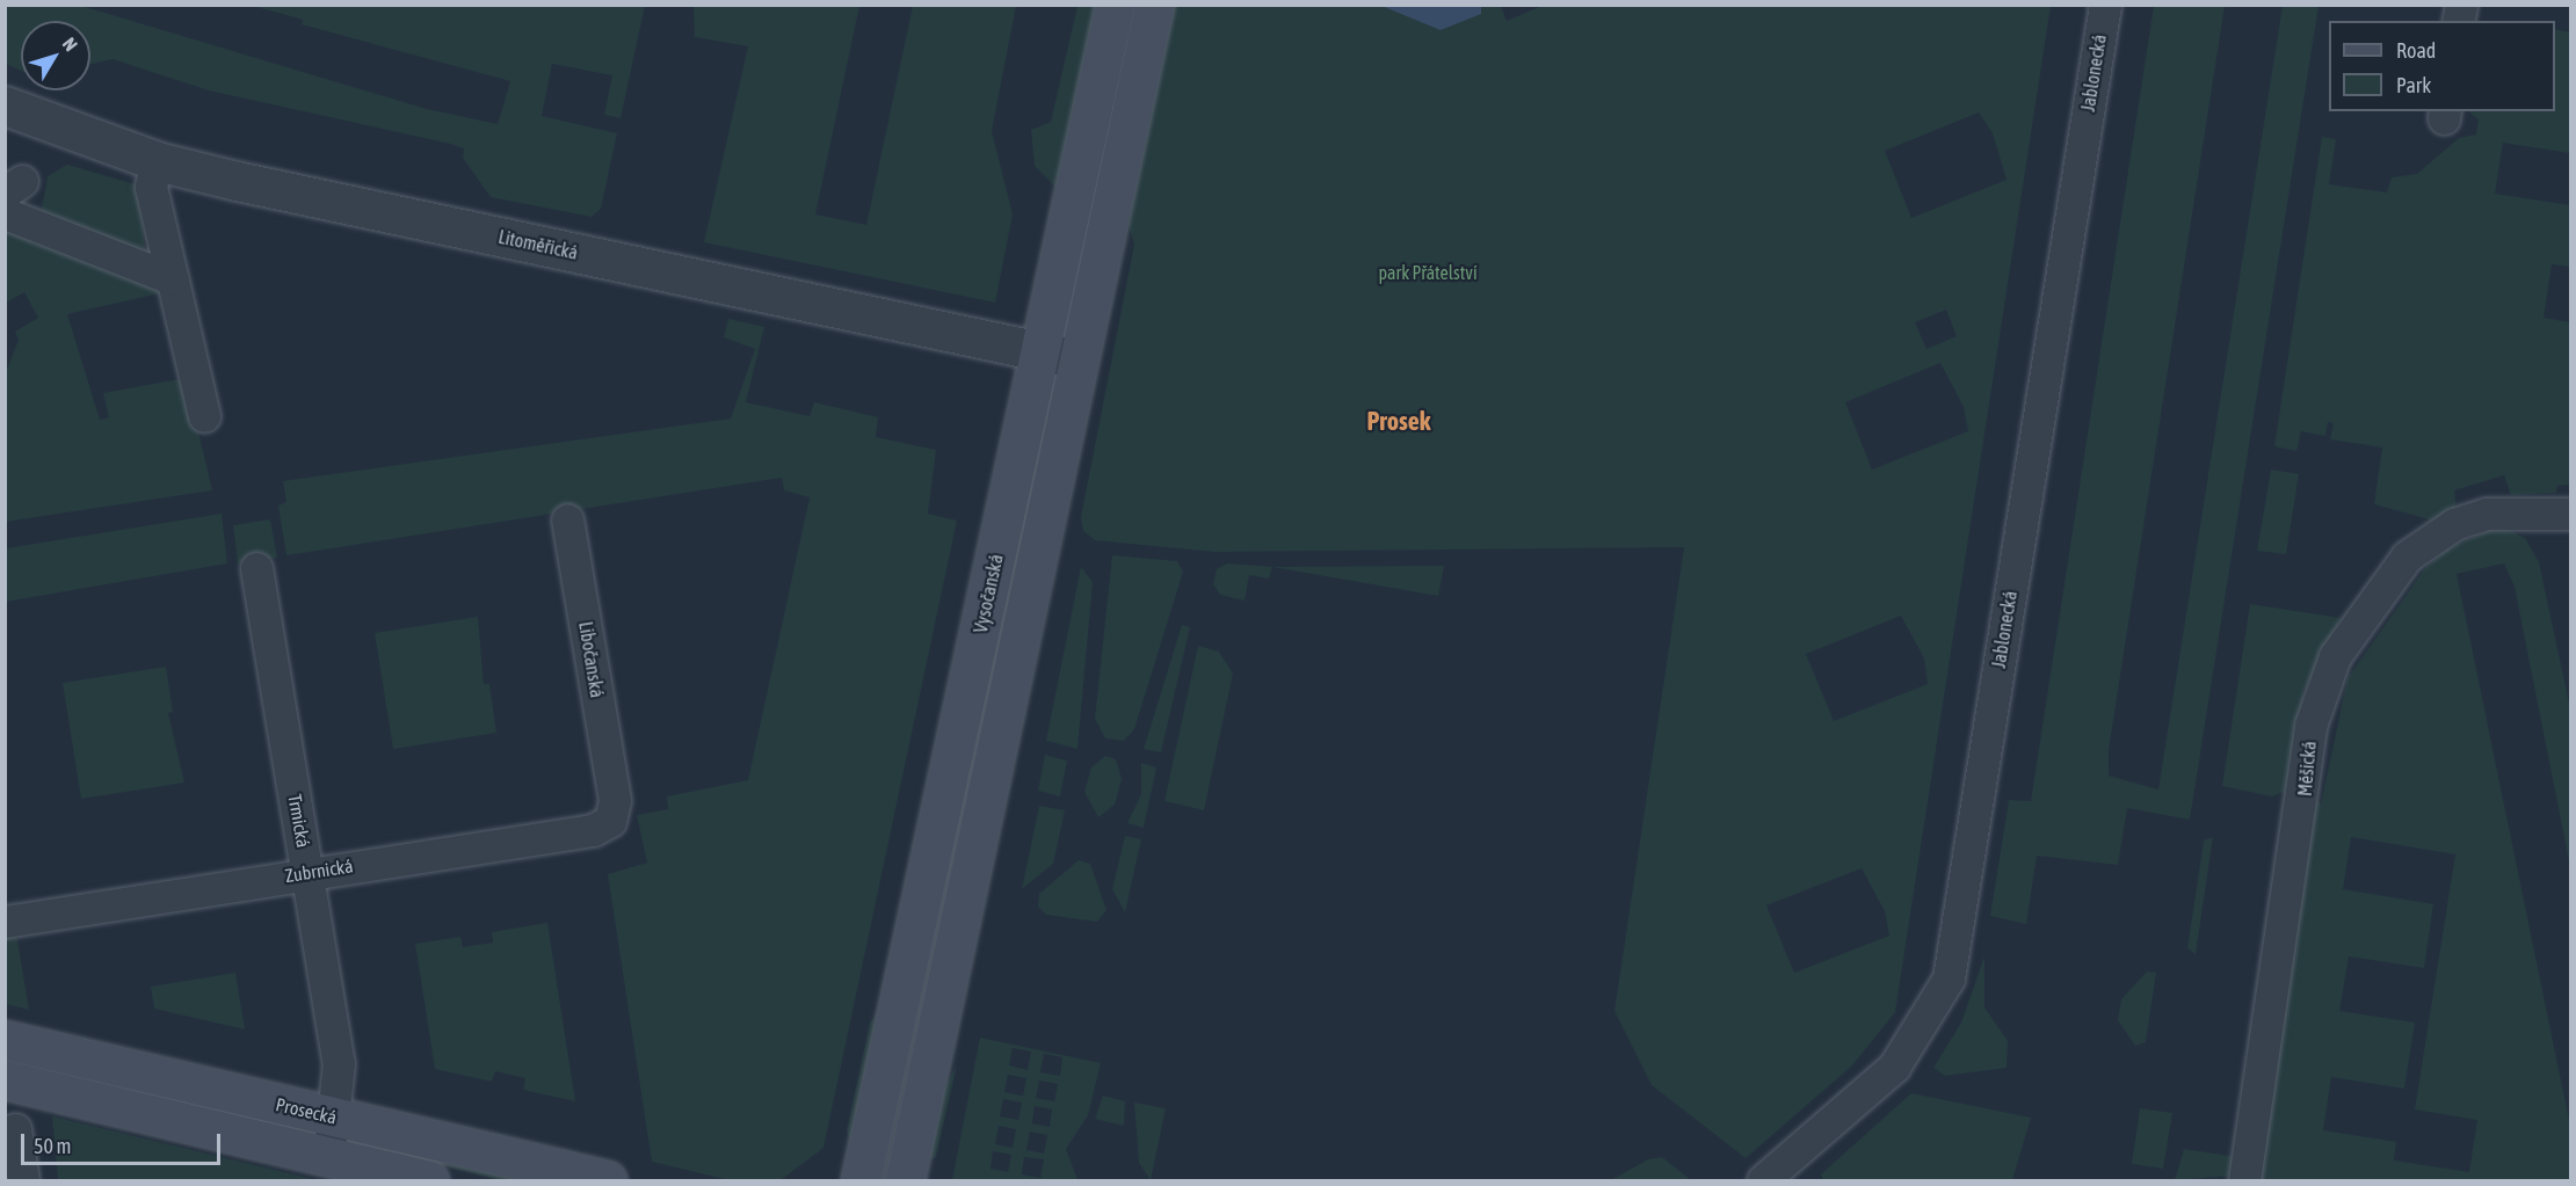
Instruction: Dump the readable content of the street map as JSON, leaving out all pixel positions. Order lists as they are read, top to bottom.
{
  "streets": {
    "main road": ["Vysočanská", "Prosecká"],
    "street": [
      "Jablonecká",
      "Litoměřická",
      "Libočanská",
      "Měšická",
      "Trmická",
      "Zubrnická"
    ]
  },
  "crossings": [
    ["Litoměřická", "Vysočanská"],
    ["Libočanská", "Zubrnická"],
    ["Trmická", "Zubrnická"],
    ["Trmická", "Prosecká"]
  ],
  "districts": ["Prosek"],
  "parks": ["park Přátelství"],
  "legend": ["Road", "Park"],
  "scale_bar": "50 m",
  "north": "top right"
}
